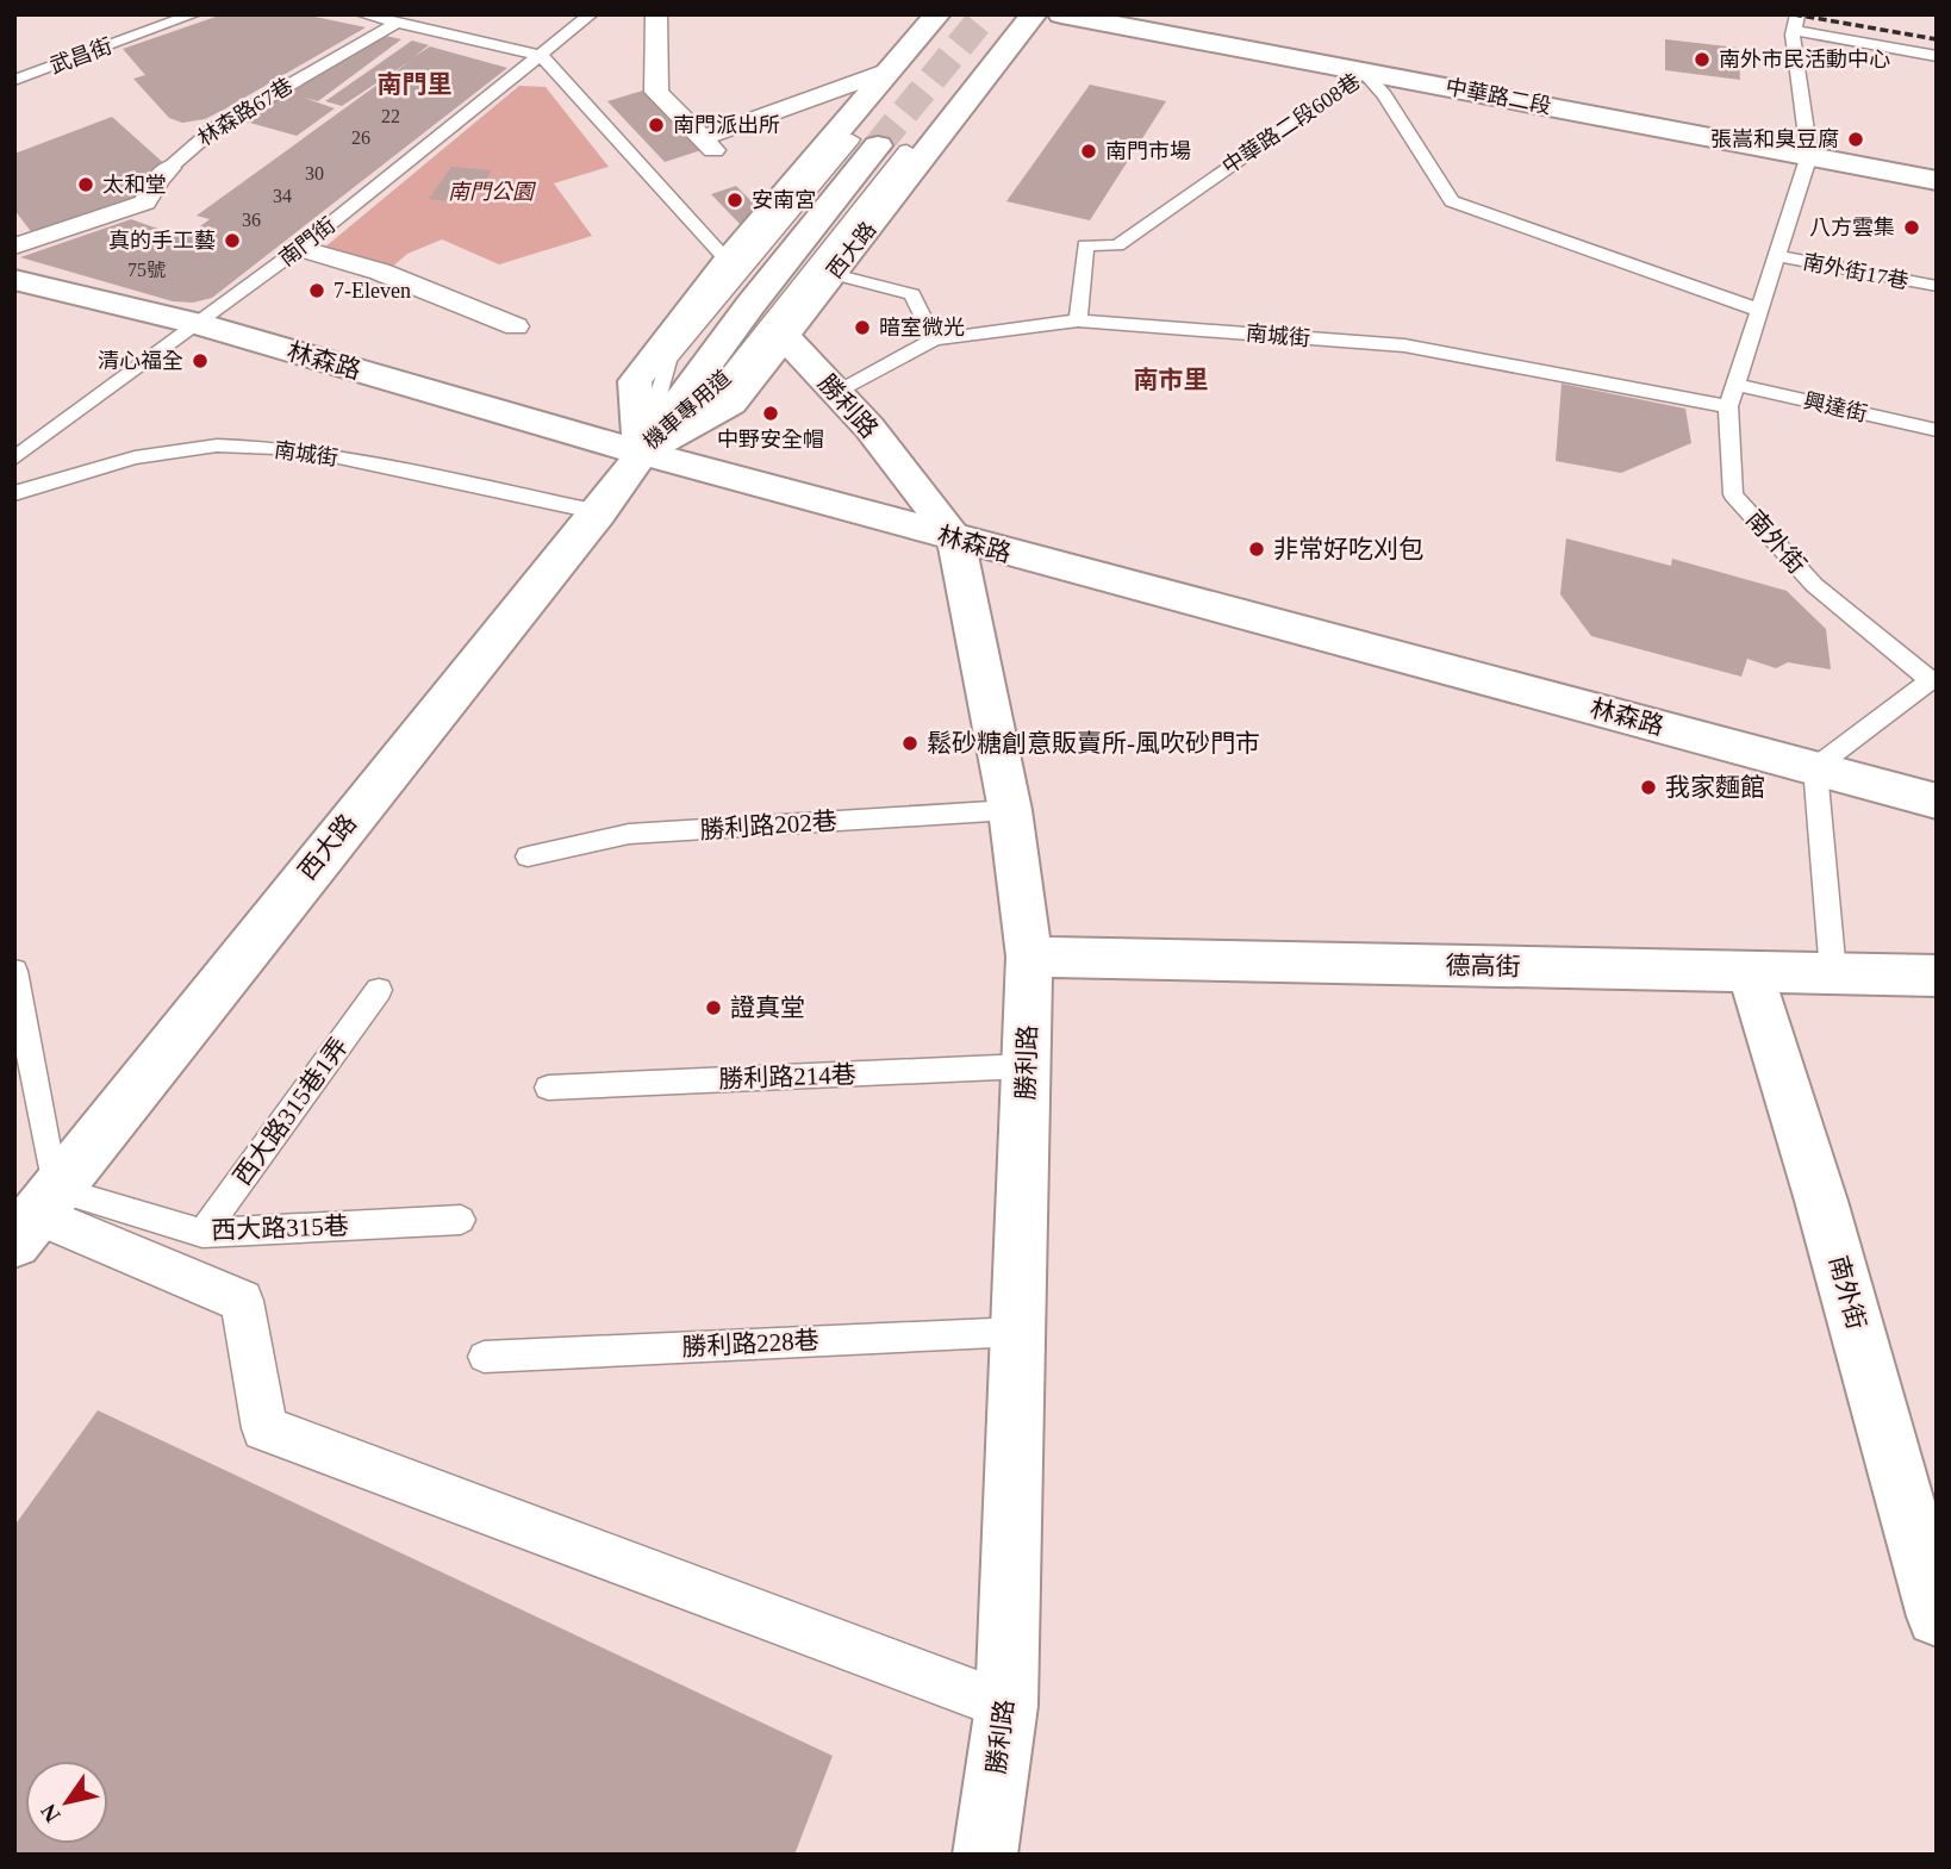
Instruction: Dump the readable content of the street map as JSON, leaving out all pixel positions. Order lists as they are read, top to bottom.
{
  "streets": {
    "street": [
      "中華路二段",
      "林森路67巷",
      "西大路",
      "林森路",
      "勝利路",
      "南外街",
      "德高街"
    ],
    "lane": [
      "武昌街",
      "中華路二段608巷",
      "南門街",
      "南外街17巷",
      "南城街",
      "興達街",
      "勝利路202巷",
      "勝利路214巷",
      "西大路315巷1弄",
      "西大路315巷",
      "勝利路228巷"
    ]
  },
  "crossings": [
    ["中華路二段", "南外街"],
    ["中華路二段608巷", "南城街"],
    ["中華路二段608巷", "南外街"],
    ["南門街", "林森路"],
    ["西大路", "南城街"],
    ["西大路", "林森路"],
    ["西大路", "勝利路"],
    ["西大路", "西大路315巷"],
    ["南外街17巷", "南外街"],
    ["南城街", "勝利路"],
    ["南城街", "南外街"],
    ["林森路", "勝利路"],
    ["林森路", "南外街"],
    ["勝利路", "勝利路202巷"],
    ["勝利路", "德高街"],
    ["勝利路", "勝利路214巷"],
    ["勝利路", "勝利路228巷"],
    ["興達街", "南外街"],
    ["南外街", "德高街"],
    ["西大路315巷1弄", "西大路315巷"]
  ],
  "districts": ["南門里", "南市里"],
  "parks": ["南門公園"],
  "places": [
    "南外市民活動中心",
    "南門派出所",
    "張嵩和臭豆腐",
    "南門市場",
    "太和堂",
    "安南宮",
    "八方雲集",
    "真的手工藝",
    "7-Eleven",
    "暗室微光",
    "清心福全",
    "中野安全帽",
    "非常好吃刈包",
    "鬆砂糖創意販賣所-風吹砂門市",
    "我家麵館",
    "證真堂"
  ],
  "house_numbers": [
    "22",
    "26",
    "30",
    "34",
    "36",
    "75號"
  ],
  "north": "bottom left"
}
